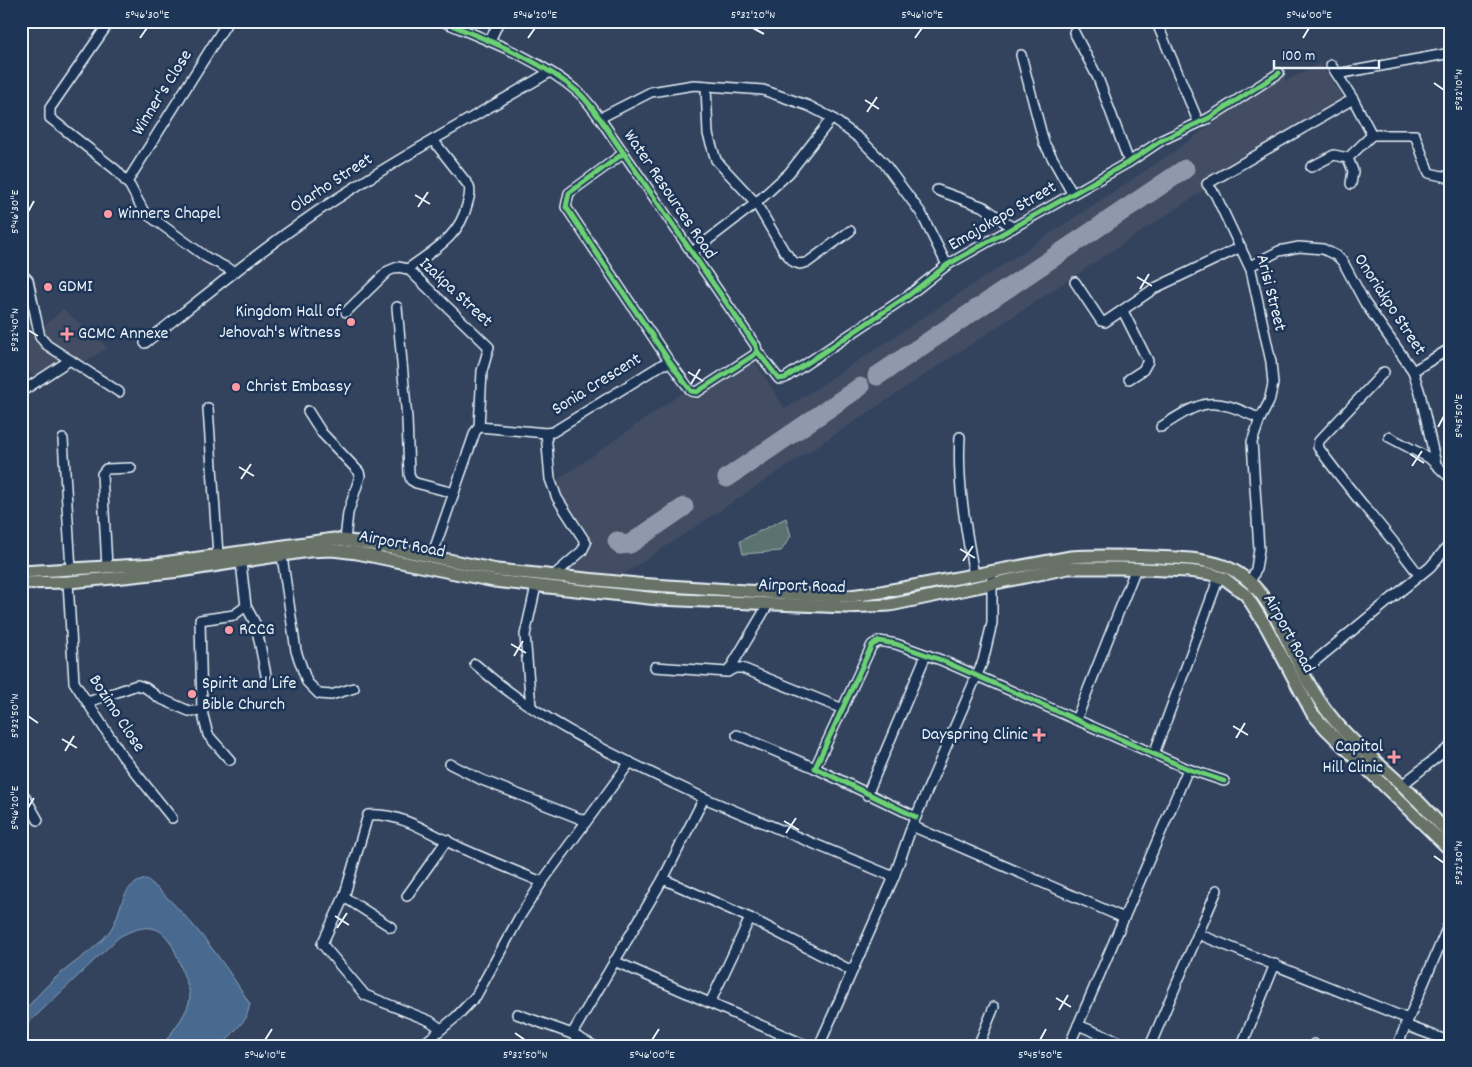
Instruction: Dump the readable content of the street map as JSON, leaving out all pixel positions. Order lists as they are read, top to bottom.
{
  "streets": {
    "main road": ["Airport Road"],
    "street": [
      "Winner's Close",
      "Olarho Street",
      "Water Resources Road",
      "Emajokepo Street",
      "Izakpa Street",
      "Arisi Street",
      "Onoriakpo Street",
      "Sonia Crescent",
      "Bozimo Close"
    ]
  },
  "crossings": [
    ["Olarho Street", "Water Resources Road"],
    ["Water Resources Road", "Emajokepo Street"],
    ["Izakpa Street", "Sonia Crescent"],
    ["Izakpa Street", "Airport Road"],
    ["Arisi Street", "Onoriakpo Street"],
    ["Arisi Street", "Airport Road"],
    ["Airport Road", "Bozimo Close"]
  ],
  "places": {
    "other": [
      "Winners Chapel",
      "GDMI",
      "Kingdom Hall of Jehovah's Witness",
      "Christ Embassy",
      "RCCG",
      "Spirit and Life Bible Church"
    ],
    "health": ["GCMC Annexe", "Dayspring Clinic", "Capitol Hill Clinic"]
  },
  "scale_bar": "100 m",
  "coordinates": [
    "5°46'30\"E",
    "5°46'20\"E",
    "5°32'20\"N",
    "5°46'10\"E",
    "5°46'00\"E",
    "5°32'10\"N",
    "5°32'40\"N",
    "5°45'50\"E",
    "5°32'50\"N",
    "5°32'30\"N"
  ]
}
